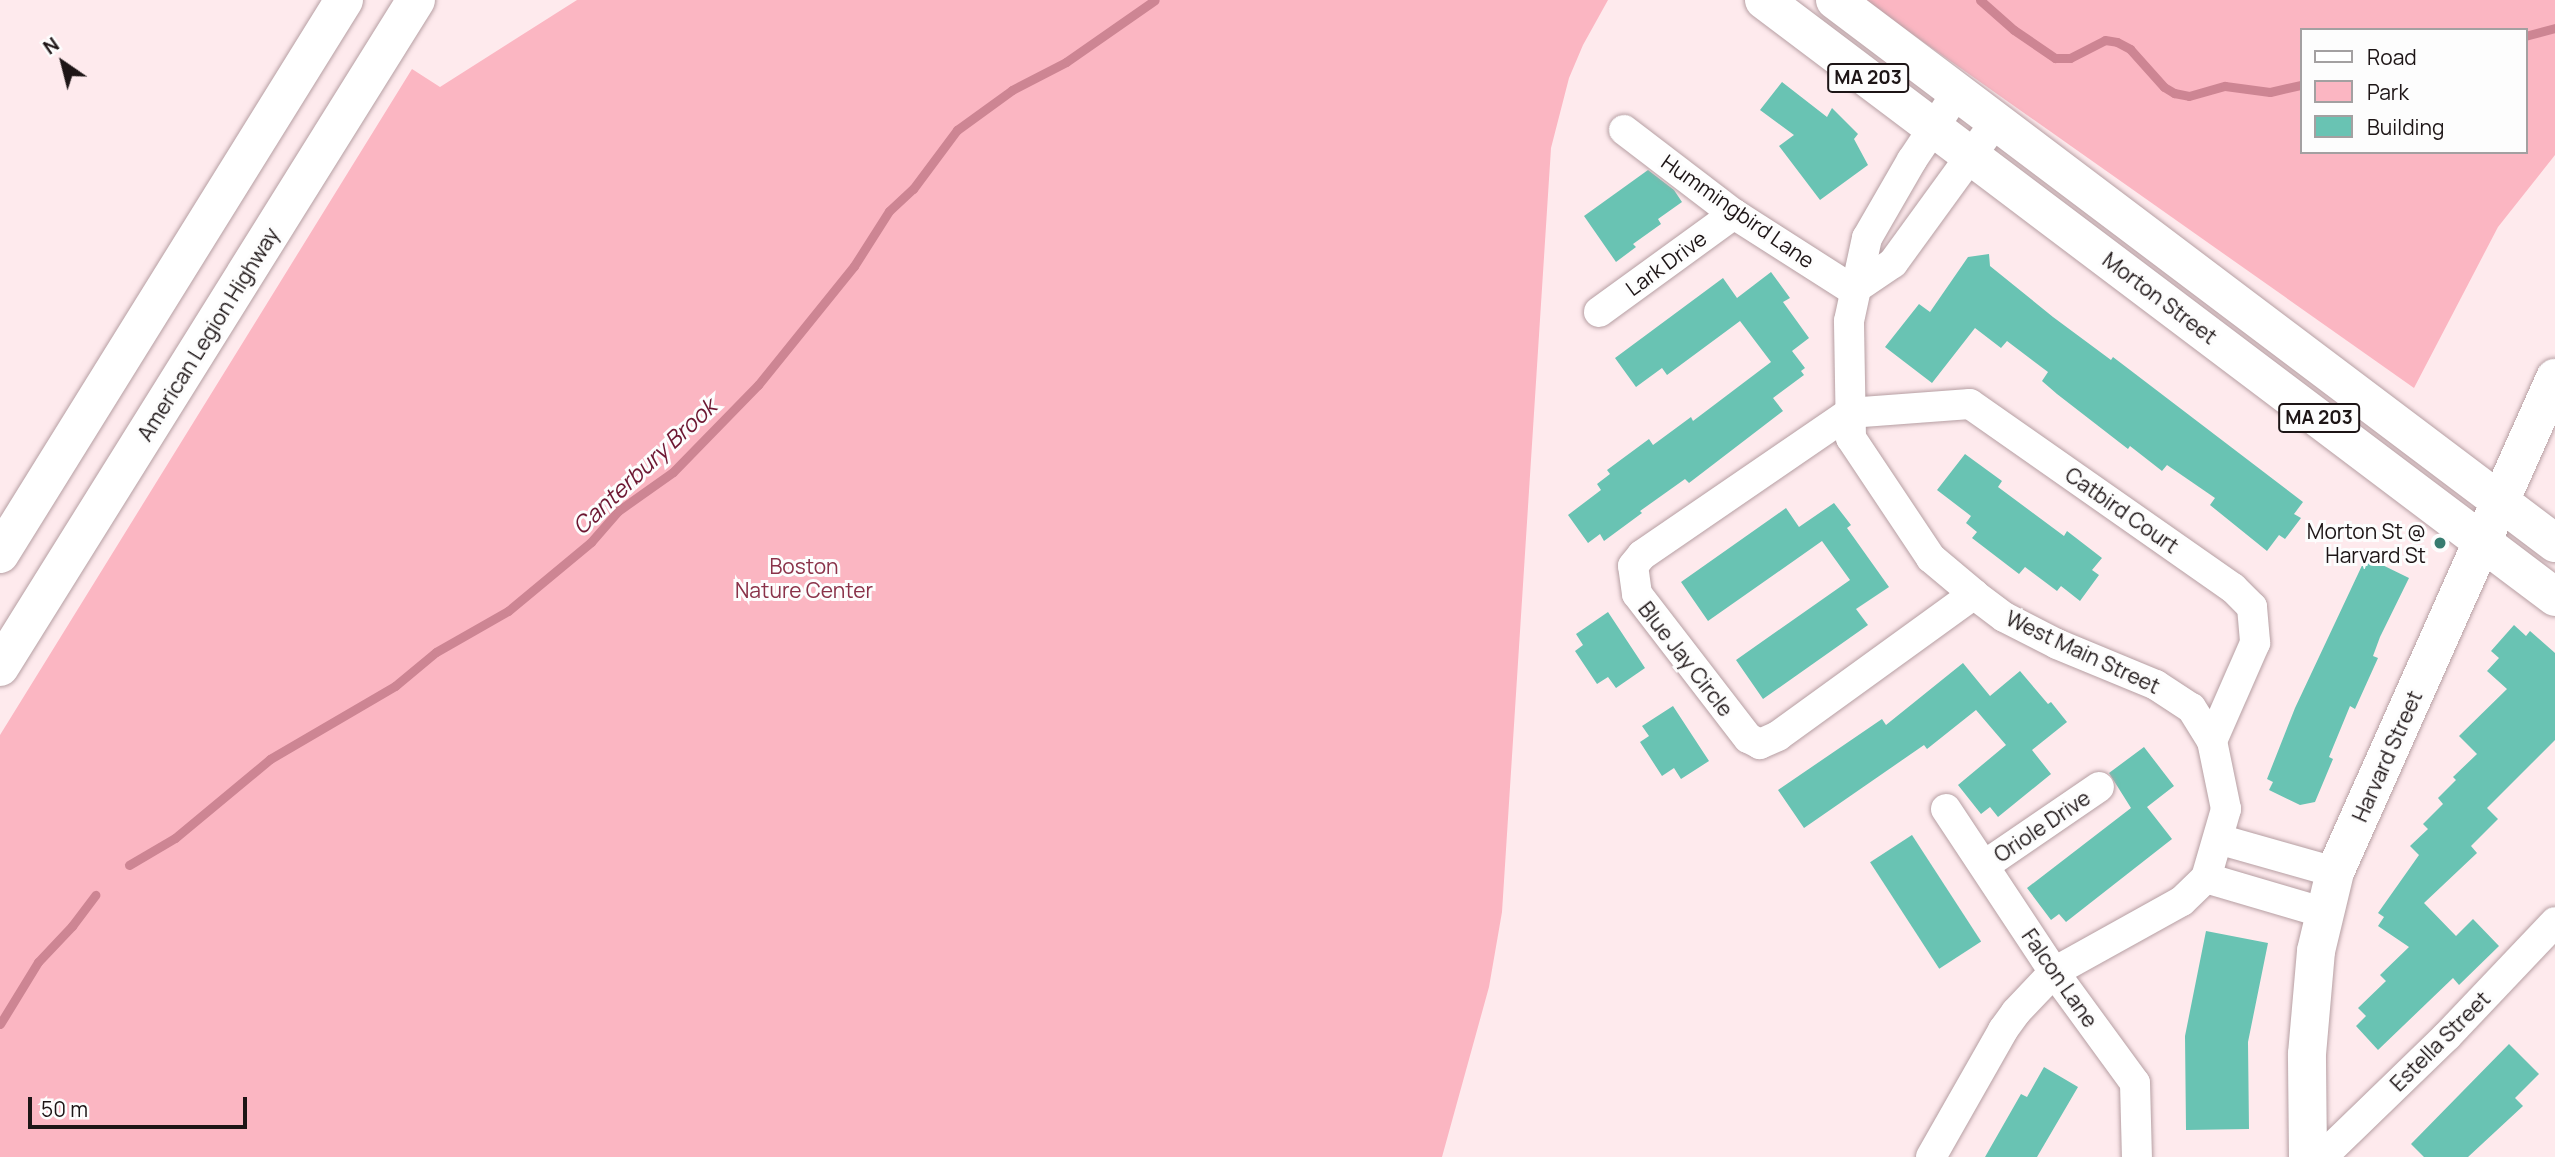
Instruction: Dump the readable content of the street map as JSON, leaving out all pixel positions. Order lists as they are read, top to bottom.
{
  "streets": {
    "main road": [
      "MA 203",
      "Morton Street",
      "American Legion Highway",
      "Harvard Street"
    ],
    "street": [
      "Hummingbird Lane",
      "Lark Drive",
      "Catbird Court",
      "West Main Street",
      "Blue Jay Circle",
      "Oriole Drive",
      "Falcon Lane",
      "Estella Street"
    ]
  },
  "crossings": [
    ["Hummingbird Lane", "Lark Drive"],
    ["Hummingbird Lane", "West Main Street"],
    ["Morton Street", "West Main Street"],
    ["Morton Street", "Harvard Street"],
    ["Catbird Court", "West Main Street"],
    ["Catbird Court", "Blue Jay Circle"],
    ["West Main Street", "Blue Jay Circle"],
    ["West Main Street", "Falcon Lane"],
    ["Oriole Drive", "Falcon Lane"]
  ],
  "water": ["Canterbury Brook"],
  "parks": ["Boston Nature Center"],
  "places": ["Morton St @ Harvard St"],
  "legend": ["Road", "Park", "Building"],
  "scale_bar": "50 m",
  "north": "top left"
}
